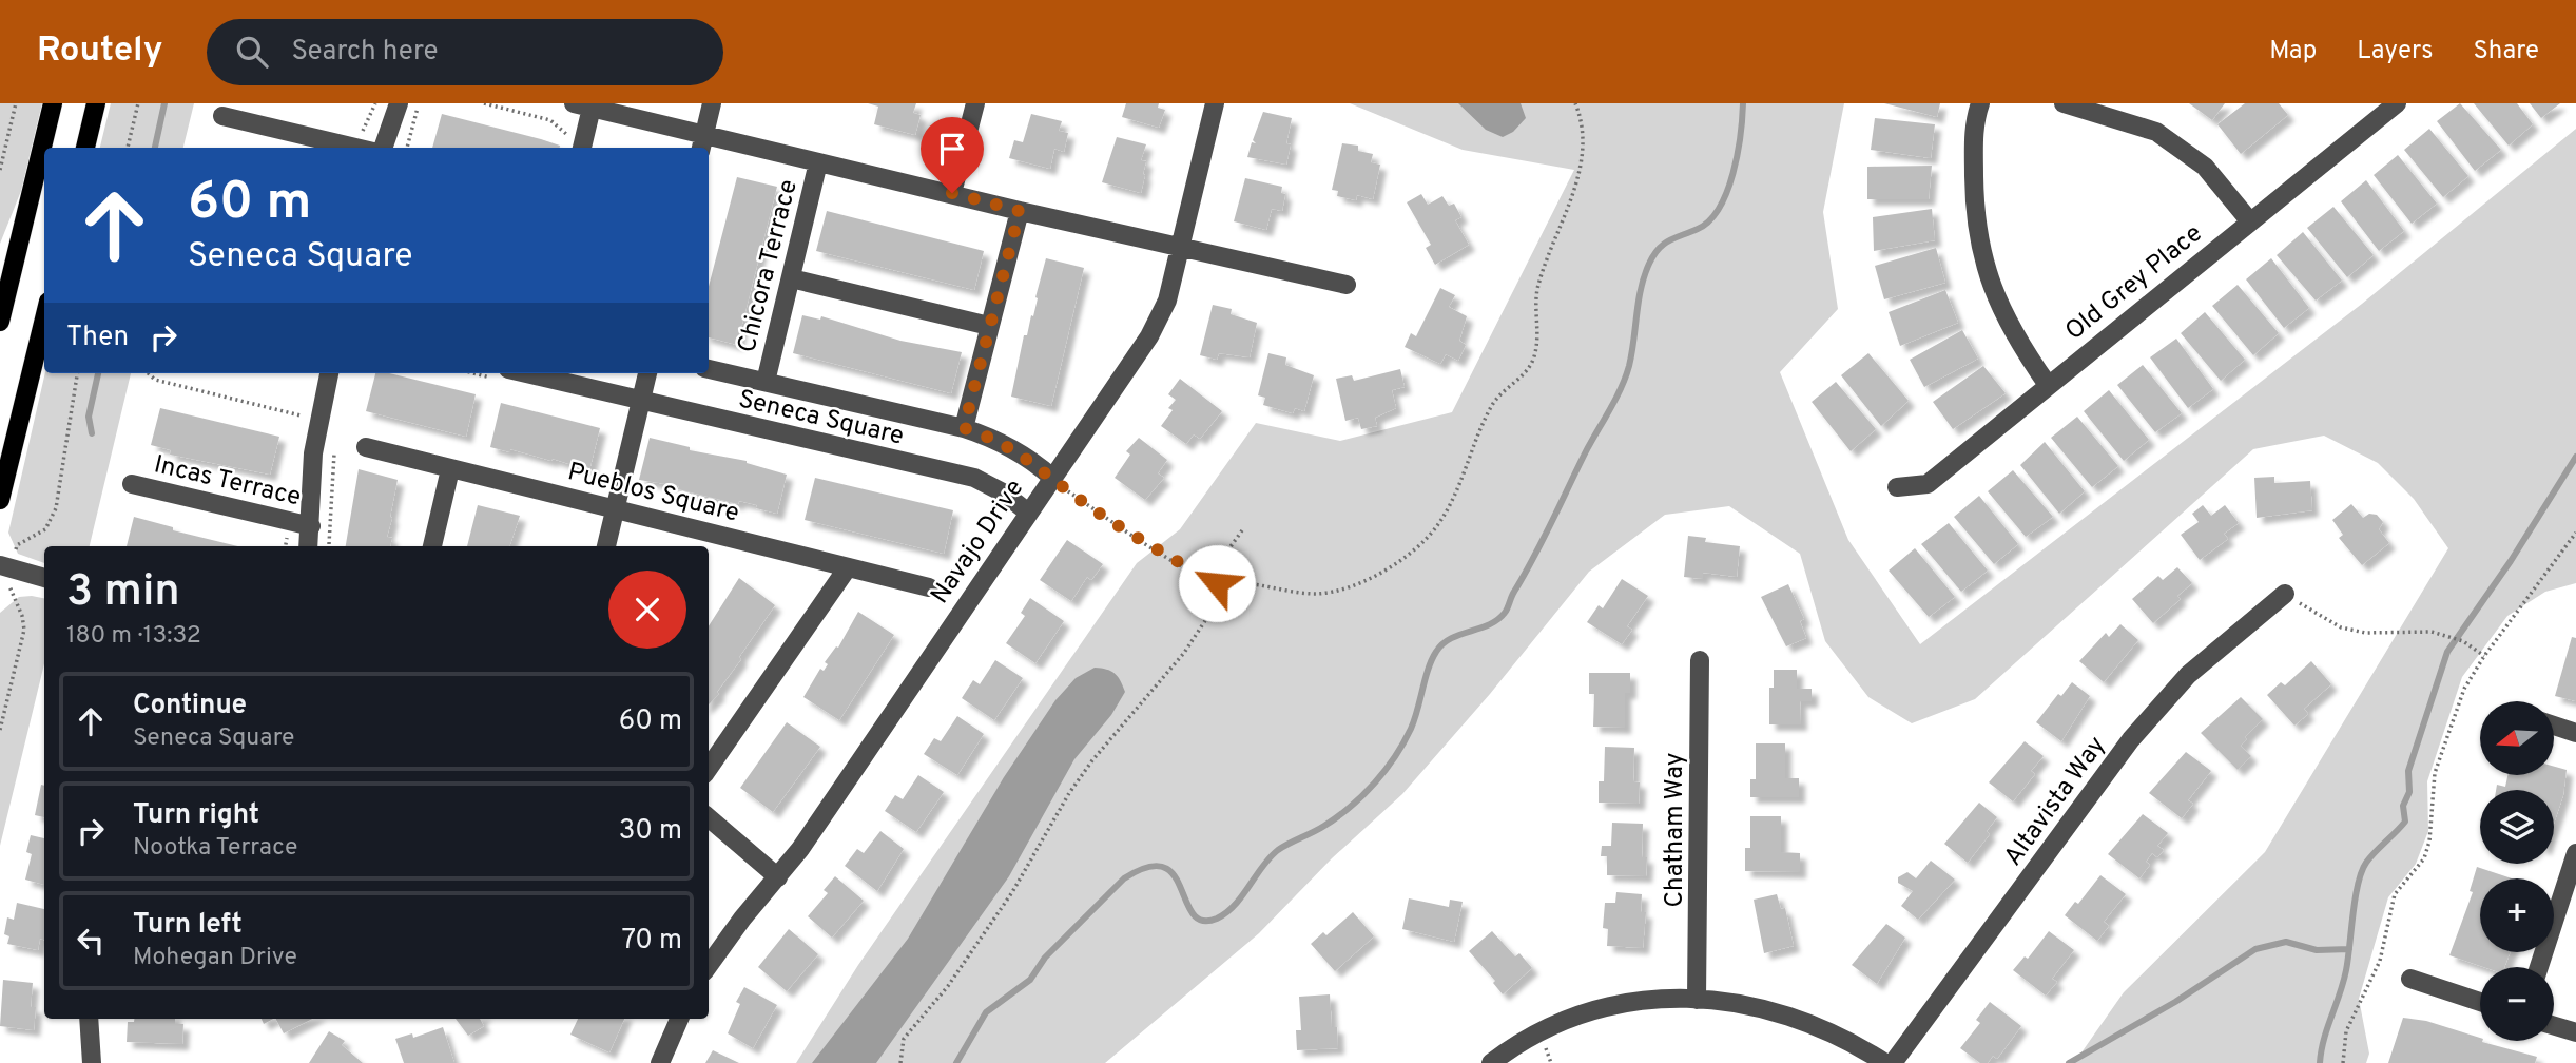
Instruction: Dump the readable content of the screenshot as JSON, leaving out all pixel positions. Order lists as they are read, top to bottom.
{
  "streets": {
    "street": [
      "Chicora Terrace",
      "Old Grey Place",
      "Seneca Square",
      "Incas Terrace",
      "Pueblos Square",
      "Navajo Drive",
      "Altavista Way",
      "Chatham Way"
    ]
  },
  "crossings": [
    ["Chicora Terrace", "Seneca Square"],
    ["Seneca Square", "Navajo Drive"]
  ],
  "north": "left",
  "page": {
    "header": "Routely",
    "search": "Search here",
    "nav": ["Map", "Layers", "Share"],
    "turn": ["60 m", "Seneca Square"],
    "then": "Then",
    "heading": ["3 min", "180 m · 13:32"],
    "list": [
      {
        "name": "Continue",
        "note": "Seneca Square",
        "value": "60 m"
      },
      {
        "name": "Turn right",
        "note": "Nootka Terrace",
        "value": "30 m"
      },
      {
        "name": "Turn left",
        "note": "Mohegan Drive",
        "value": "70 m"
      }
    ],
    "map_buttons": ["+", "−"]
  }
}
